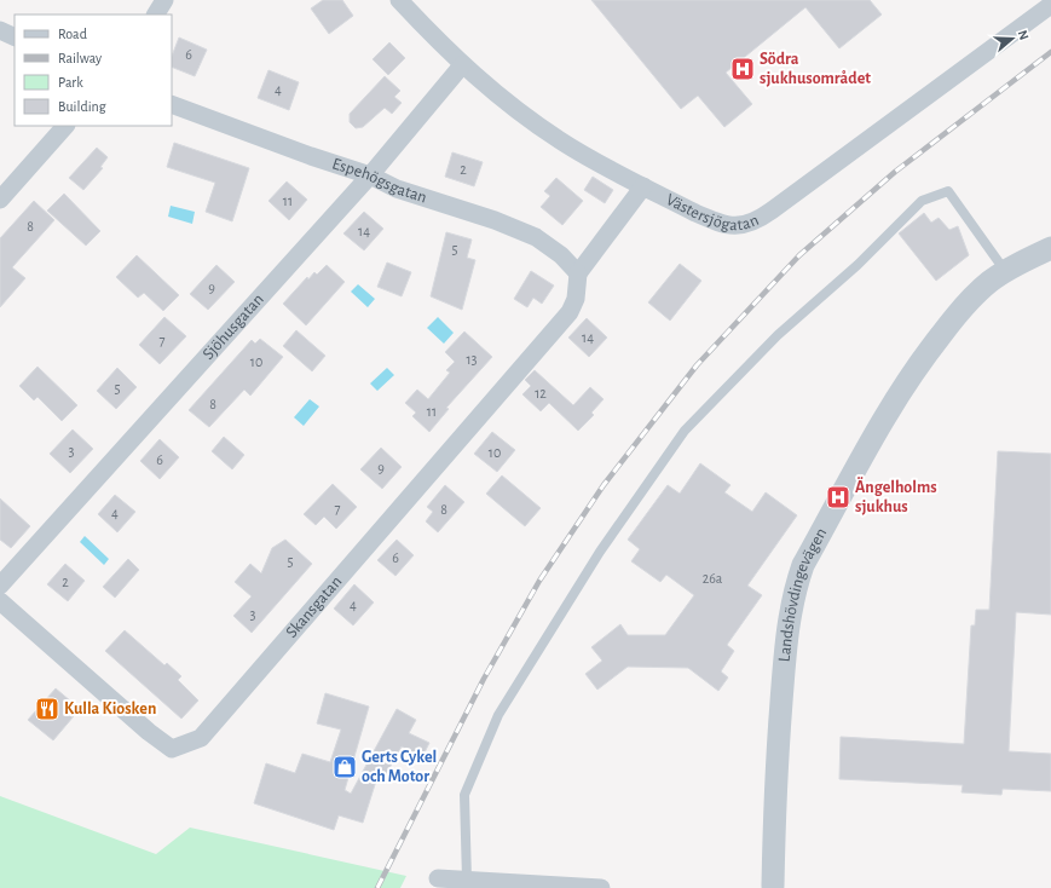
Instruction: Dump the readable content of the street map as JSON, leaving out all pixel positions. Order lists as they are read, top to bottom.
{
  "streets": {
    "street": [
      "Espehögsgatan",
      "Västersjögatan",
      "Sjöhusgatan",
      "Landshövdingevägen",
      "Skansgatan"
    ]
  },
  "crossings": [
    ["Espehögsgatan", "Sjöhusgatan"],
    ["Espehögsgatan", "Skansgatan"],
    ["Västersjögatan", "Sjöhusgatan"]
  ],
  "places": {
    "hospital": ["Södra sjukhusområdet", "Ängelholms sjukhus"],
    "restaurant": ["Kulla Kiosken"],
    "shop": ["Gerts Cykel och Motor"]
  },
  "house_numbers": [
    "6",
    "4",
    "2",
    "11",
    "8",
    "14",
    "5",
    "9",
    "14",
    "7",
    "13",
    "10",
    "5",
    "12",
    "8",
    "11",
    "3",
    "10",
    "6",
    "9",
    "7",
    "8",
    "4",
    "6",
    "5",
    "26a",
    "2",
    "4",
    "3"
  ],
  "legend": [
    "Road",
    "Railway",
    "Park",
    "Building"
  ],
  "north": "right"
}
